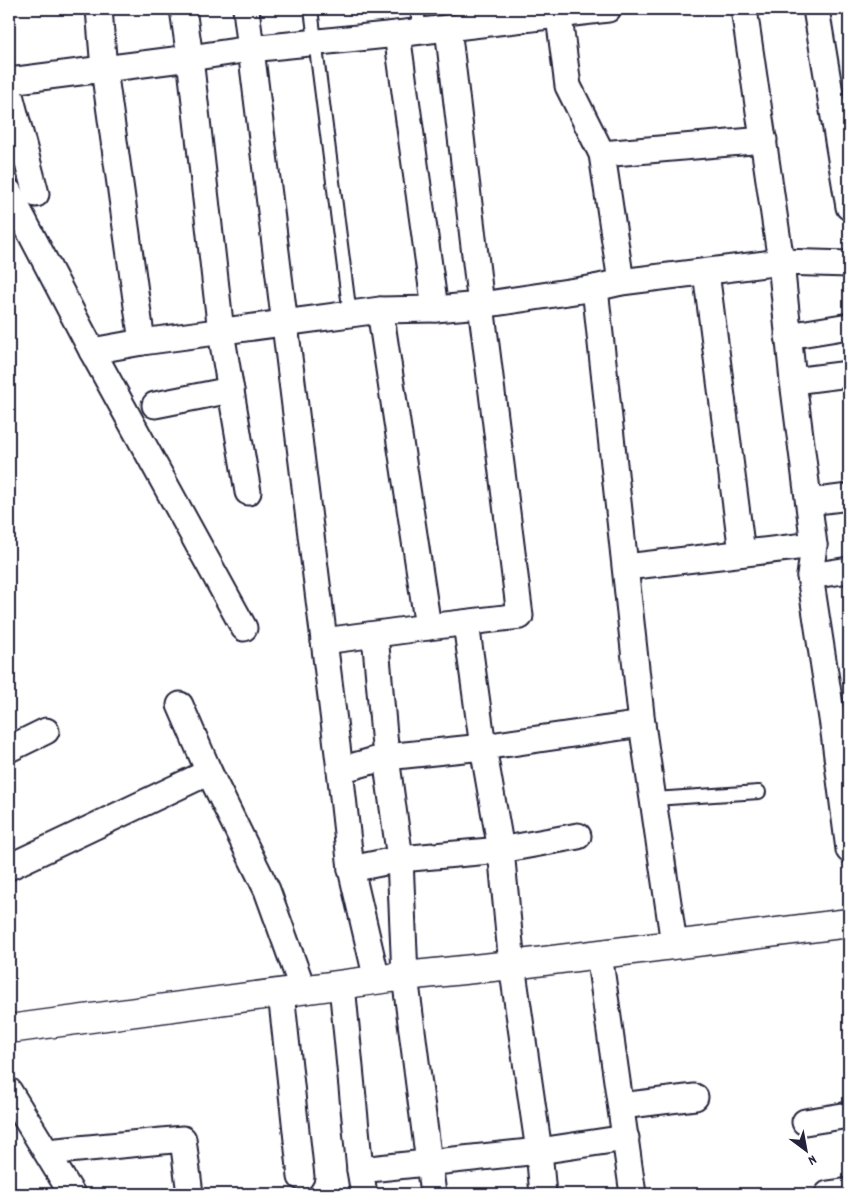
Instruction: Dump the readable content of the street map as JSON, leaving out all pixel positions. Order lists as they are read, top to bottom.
{
  "north": "bottom right"
}
